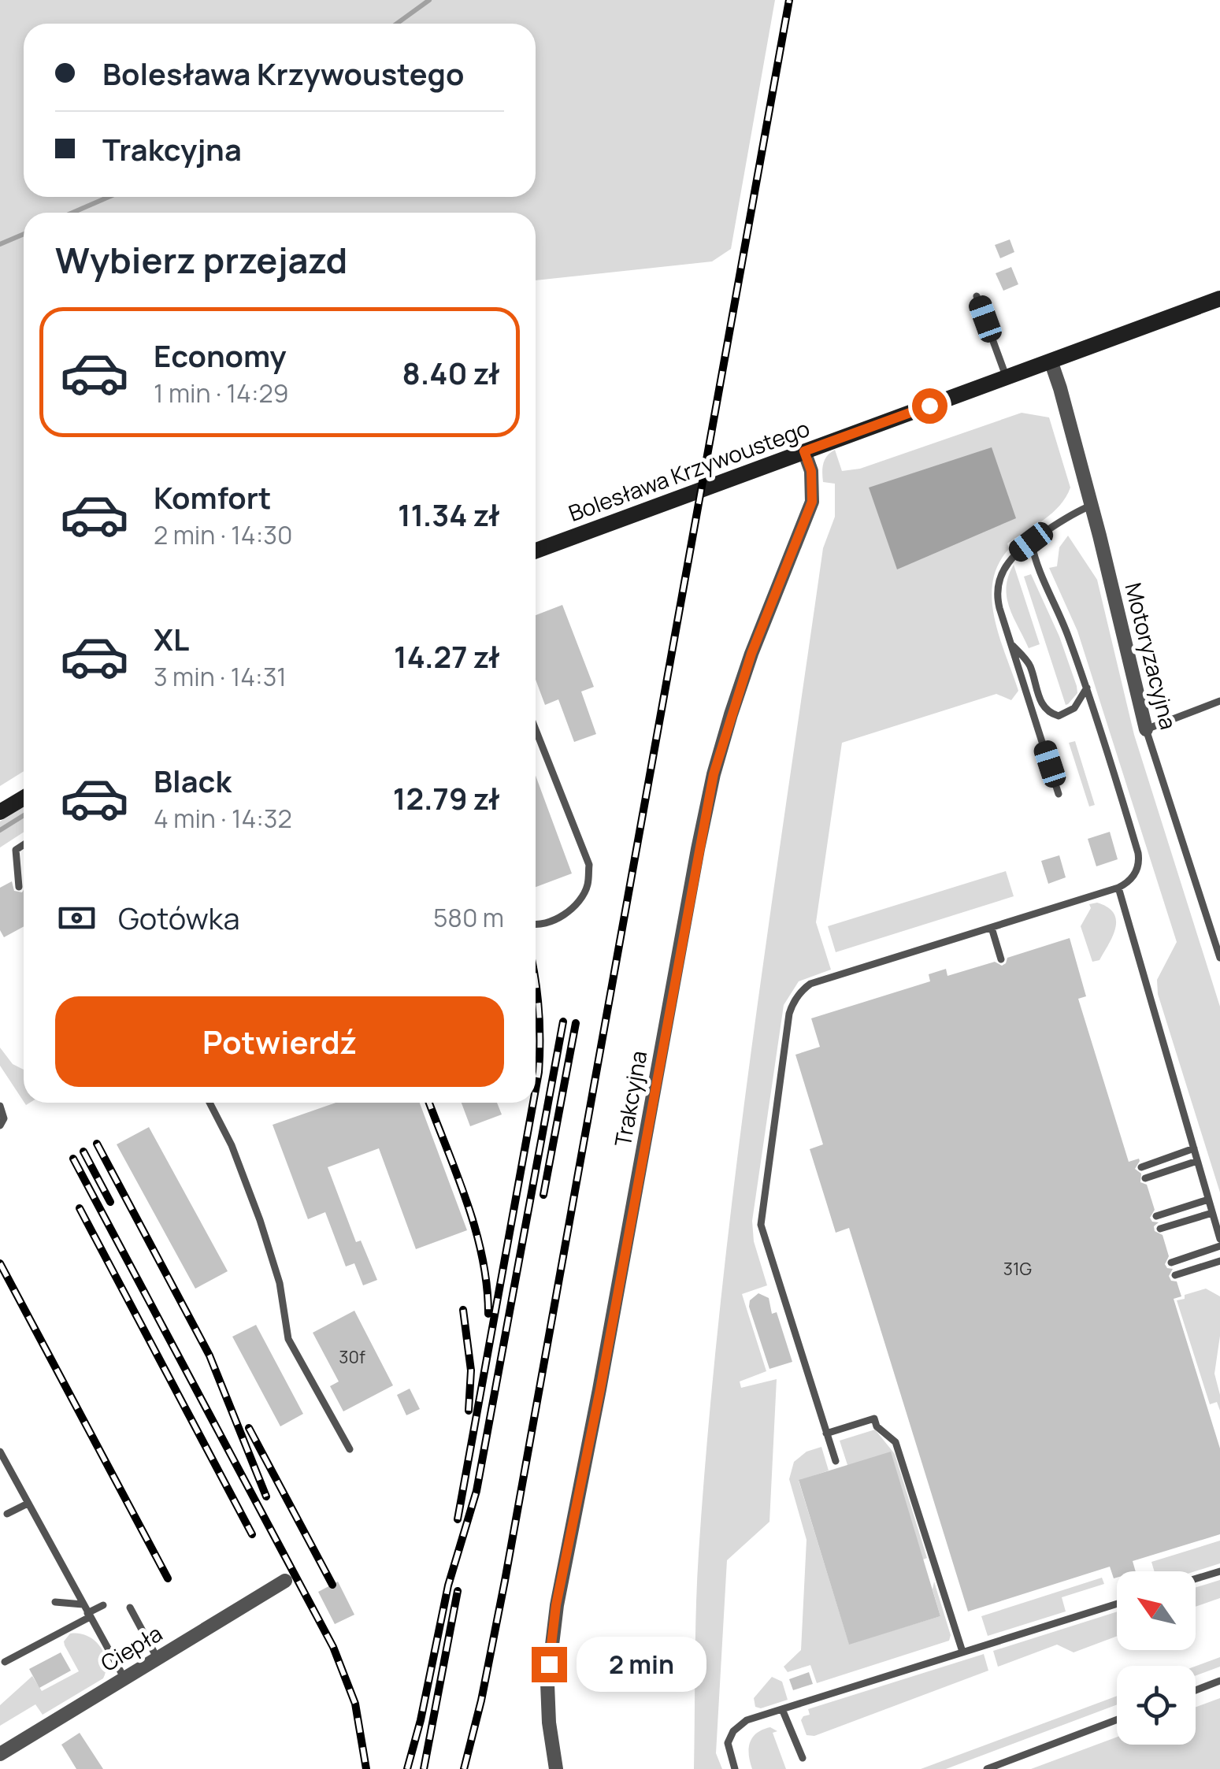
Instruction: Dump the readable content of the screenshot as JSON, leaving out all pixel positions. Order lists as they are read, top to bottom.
{
  "streets": {
    "street": [
      "Bolesława Krzywoustego",
      "Motoryzacyjna",
      "Trakcyjna",
      "Ciepła"
    ]
  },
  "crossings": [
    ["Bolesława Krzywoustego", "Motoryzacyjna"],
    ["Bolesława Krzywoustego", "Trakcyjna"]
  ],
  "house_numbers": ["31G", "30f"],
  "north": "top left",
  "page": {
    "banner": ["Bolesława Krzywoustego", "Trakcyjna"],
    "heading": "Wybierz przejazd",
    "list": [
      {
        "name": "Economy",
        "note": "1 min · 14:29",
        "value": "8.40 zł"
      },
      {
        "name": "Komfort",
        "note": "2 min · 14:30",
        "value": "11.34 zł"
      },
      {
        "name": "XL",
        "note": "3 min · 14:31",
        "value": "14.27 zł"
      },
      {
        "name": "Black",
        "note": "4 min · 14:32",
        "value": "12.79 zł"
      }
    ],
    "pay": ["Gotówka", "580 m"],
    "buttons": "Potwierdź",
    "bubble": "2 min"
  }
}
